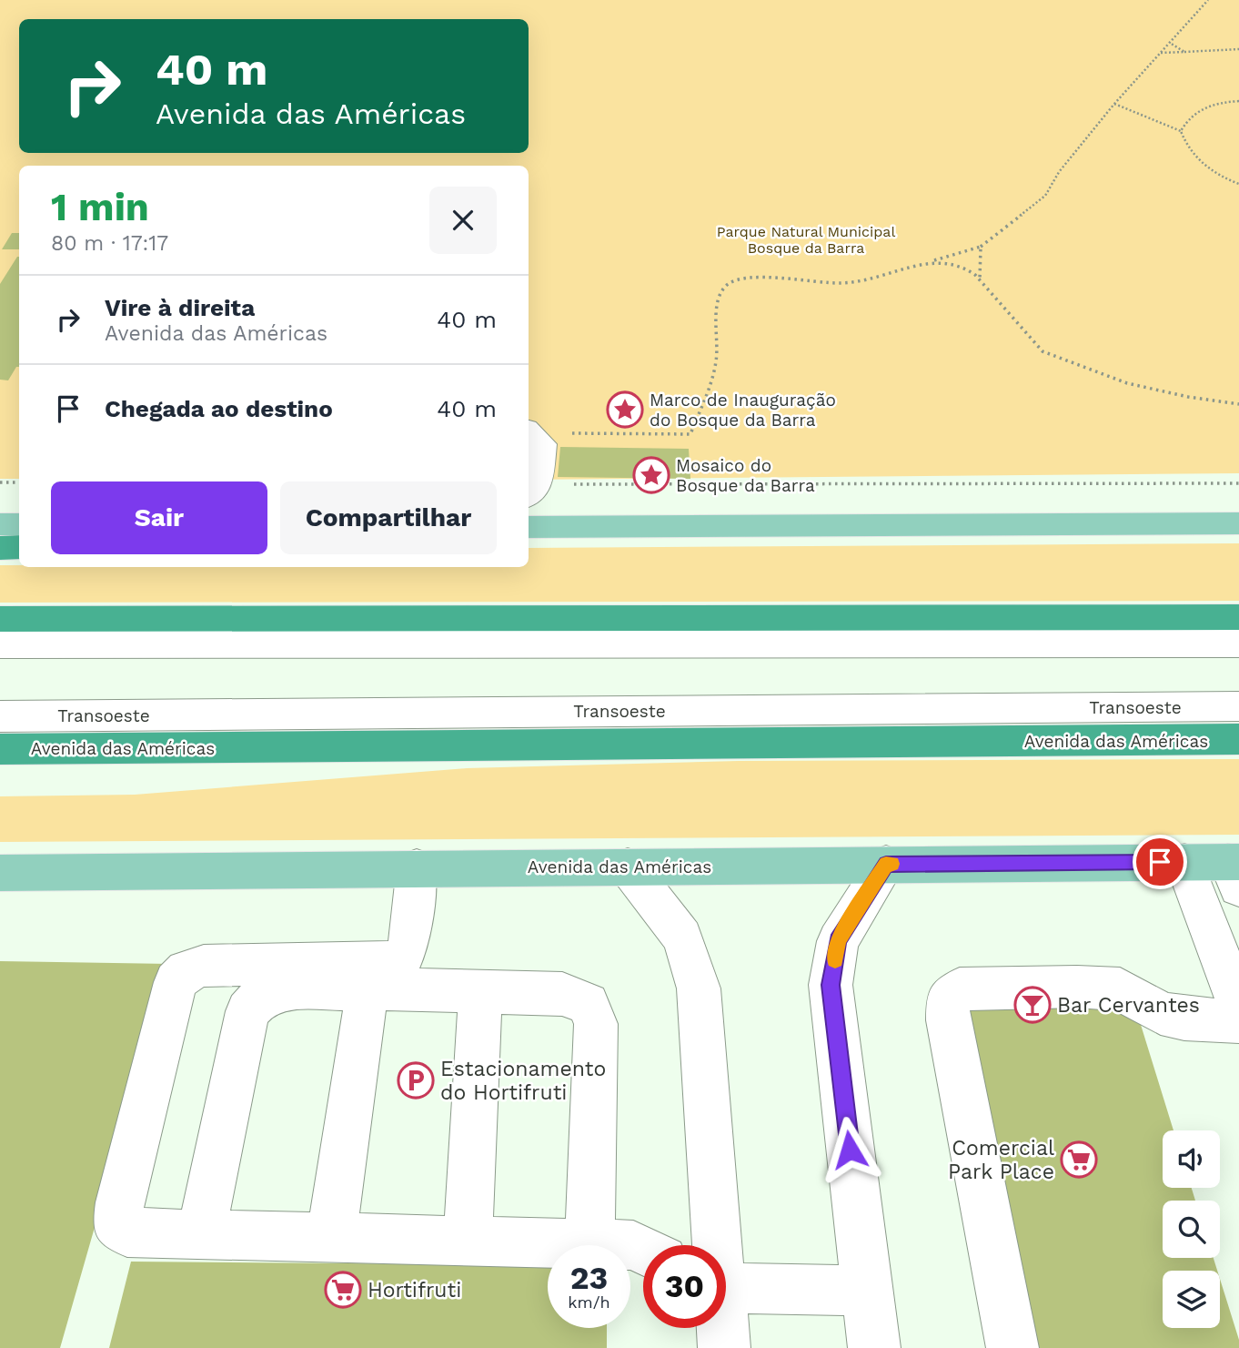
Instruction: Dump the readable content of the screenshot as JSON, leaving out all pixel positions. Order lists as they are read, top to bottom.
{
  "streets": {
    "highway": ["Avenida das Américas"],
    "street": ["Transoeste"]
  },
  "parks": ["Parque Natural Municipal Bosque da Barra"],
  "places": {
    "place": ["Marco de Inauguração do Bosque da Barra", "Mosaico do Bosque da Barra"],
    "bar": ["Bar Cervantes"],
    "parking": ["Estacionamento do Hortifruti"],
    "supermarket": ["Comercial Park Place", "Hortifruti"]
  },
  "page": {
    "turn": ["40 m", "Avenida das Américas"],
    "heading": ["1 min", "80 m · 17:17"],
    "list": [
      {
        "name": "Vire à direita",
        "note": "Avenida das Américas",
        "value": "40 m"
      },
      {
        "name": "Chegada ao destino",
        "value": "40 m"
      }
    ],
    "buttons": ["Sair", "Compartilhar"],
    "speed": "23 km/h",
    "limit": "30"
  }
}
